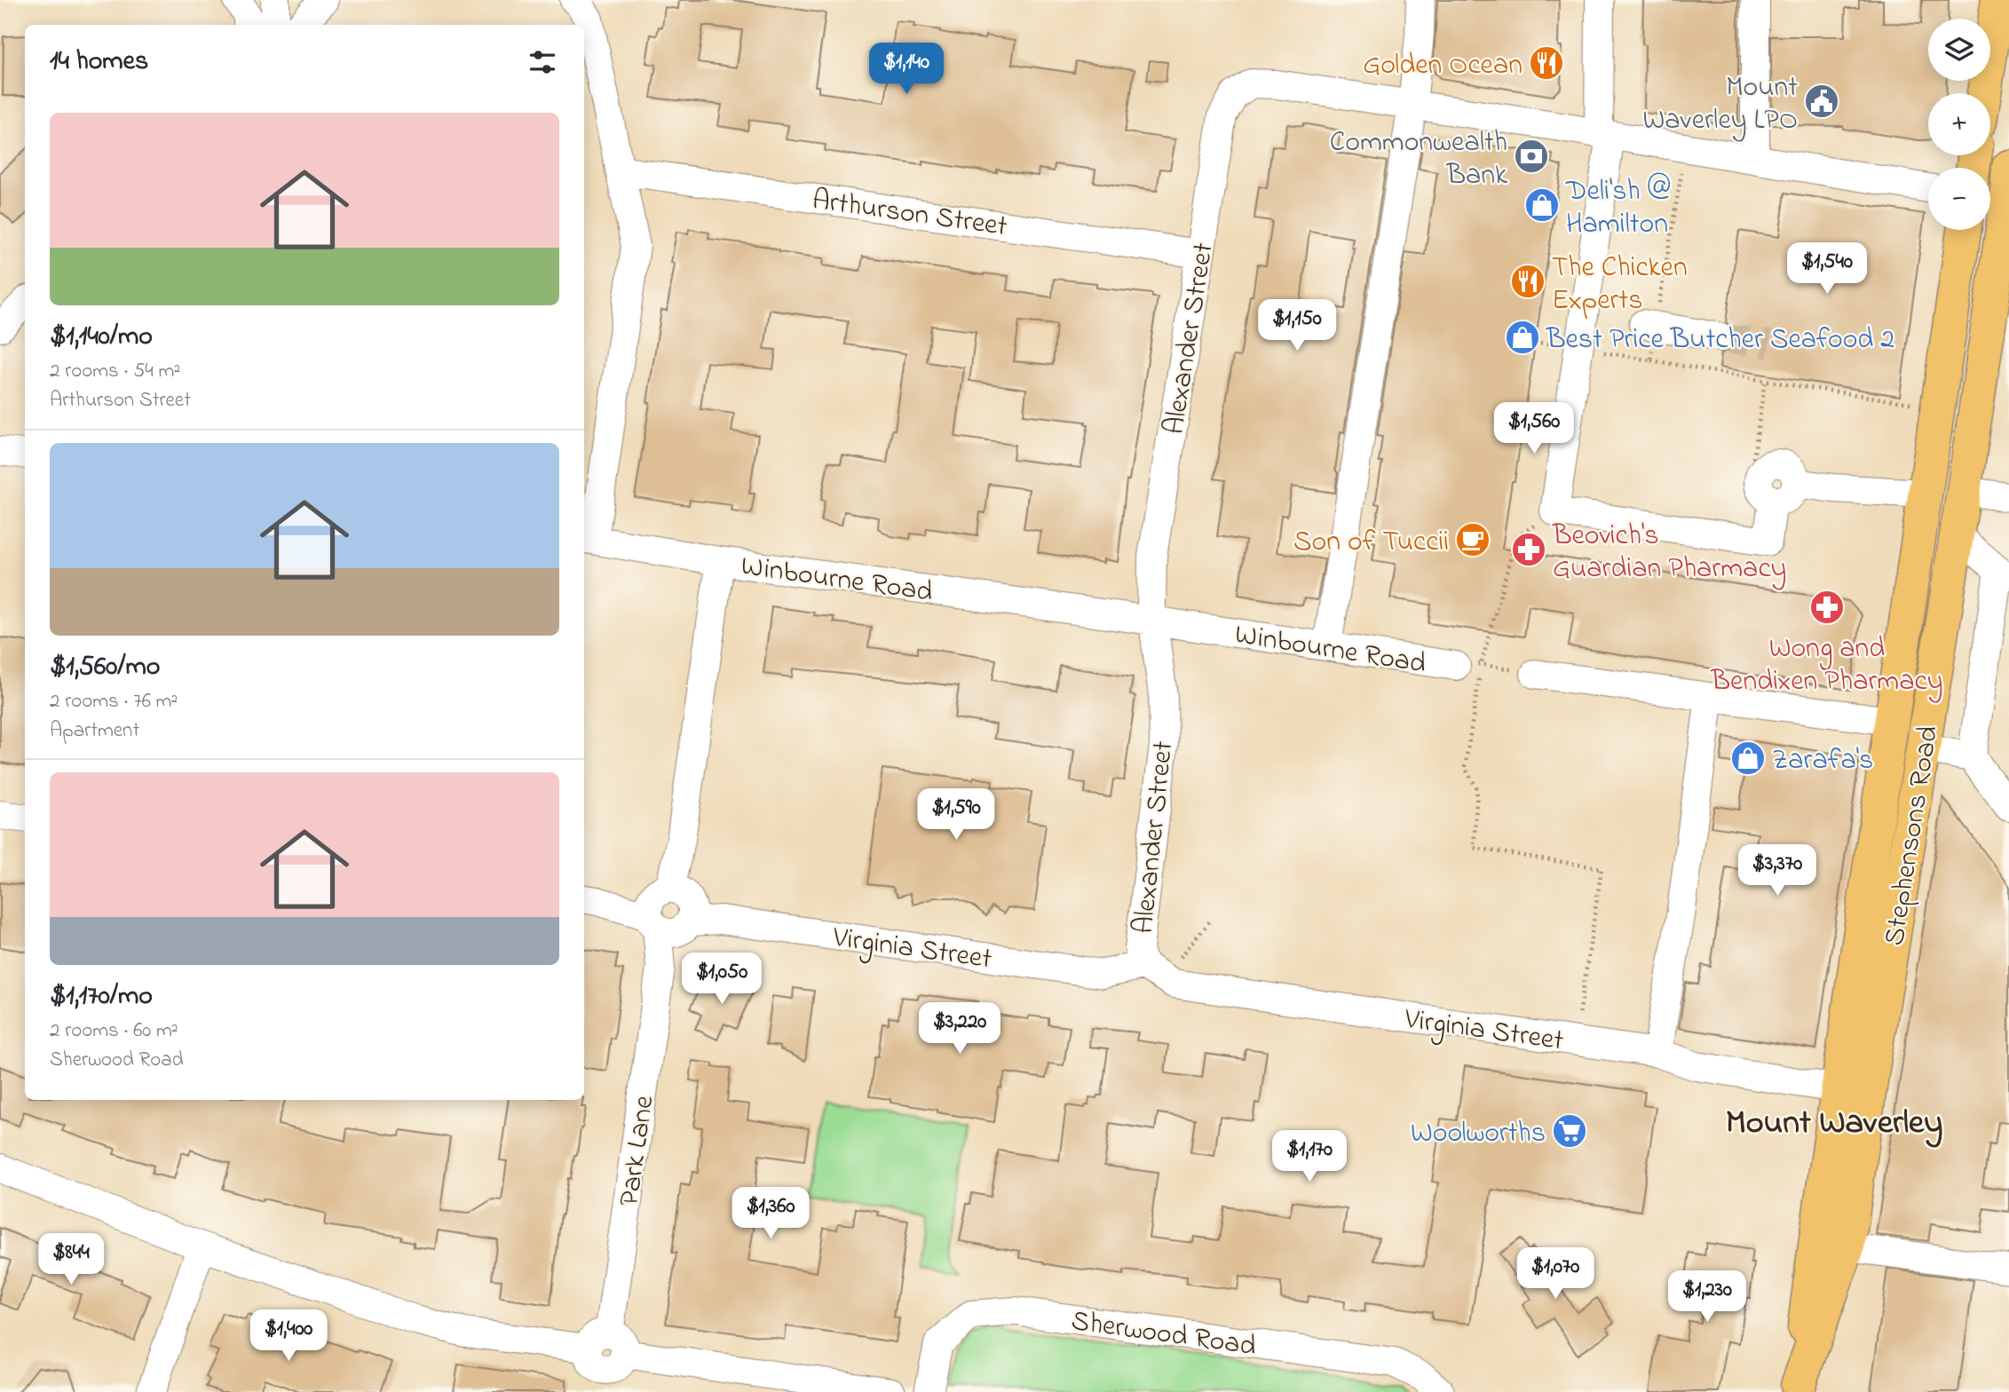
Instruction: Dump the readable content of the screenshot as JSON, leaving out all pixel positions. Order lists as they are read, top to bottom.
{
  "streets": {
    "main road": ["Stephensons Road"],
    "street": [
      "Arthurson Street",
      "Alexander Street",
      "Winbourne Road",
      "Virginia Street",
      "Park Lane",
      "Sherwood Road"
    ]
  },
  "crossings": [
    ["Arthurson Street", "Alexander Street"],
    ["Alexander Street", "Winbourne Road"],
    ["Alexander Street", "Virginia Street"],
    ["Winbourne Road", "Park Lane"],
    ["Stephensons Road", "Virginia Street"],
    ["Virginia Street", "Park Lane"]
  ],
  "districts": ["Mount Waverley"],
  "places": {
    "restaurant": ["Golden Ocean", "The Chicken Experts"],
    "public building": ["Mount Waverley LPO"],
    "bank": ["Commonwealth Bank"],
    "shop": ["Deli'sh @ Hamilton", "Best Price Butcher Seafood 2", "Zarafa's"],
    "cafe": ["Son of Tuccii"],
    "pharmacy": ["Beovich's Guardian Pharmacy", "Wong and Bendixen Pharmacy"],
    "supermarket": ["Woolworths"]
  },
  "page": {
    "map_buttons": ["+", "−"],
    "heading": "14 homes",
    "price": [
      "$1,140",
      "$1,540",
      "$1,150",
      "$1,560",
      "$1,590",
      "$3,370",
      "$1,050",
      "$3,220",
      "$1,170",
      "$1,360",
      "$844",
      "$1,070",
      "$1,230",
      "$1,400"
    ],
    "list": [
      {
        "name": "$1,140/mo",
        "note": "2 rooms · 54 m² · Arthurson Street"
      },
      {
        "name": "$1,560/mo",
        "note": "2 rooms · 76 m² · Apartment"
      },
      {
        "name": "$1,170/mo",
        "note": "2 rooms · 60 m² · Sherwood Road"
      }
    ]
  }
}
